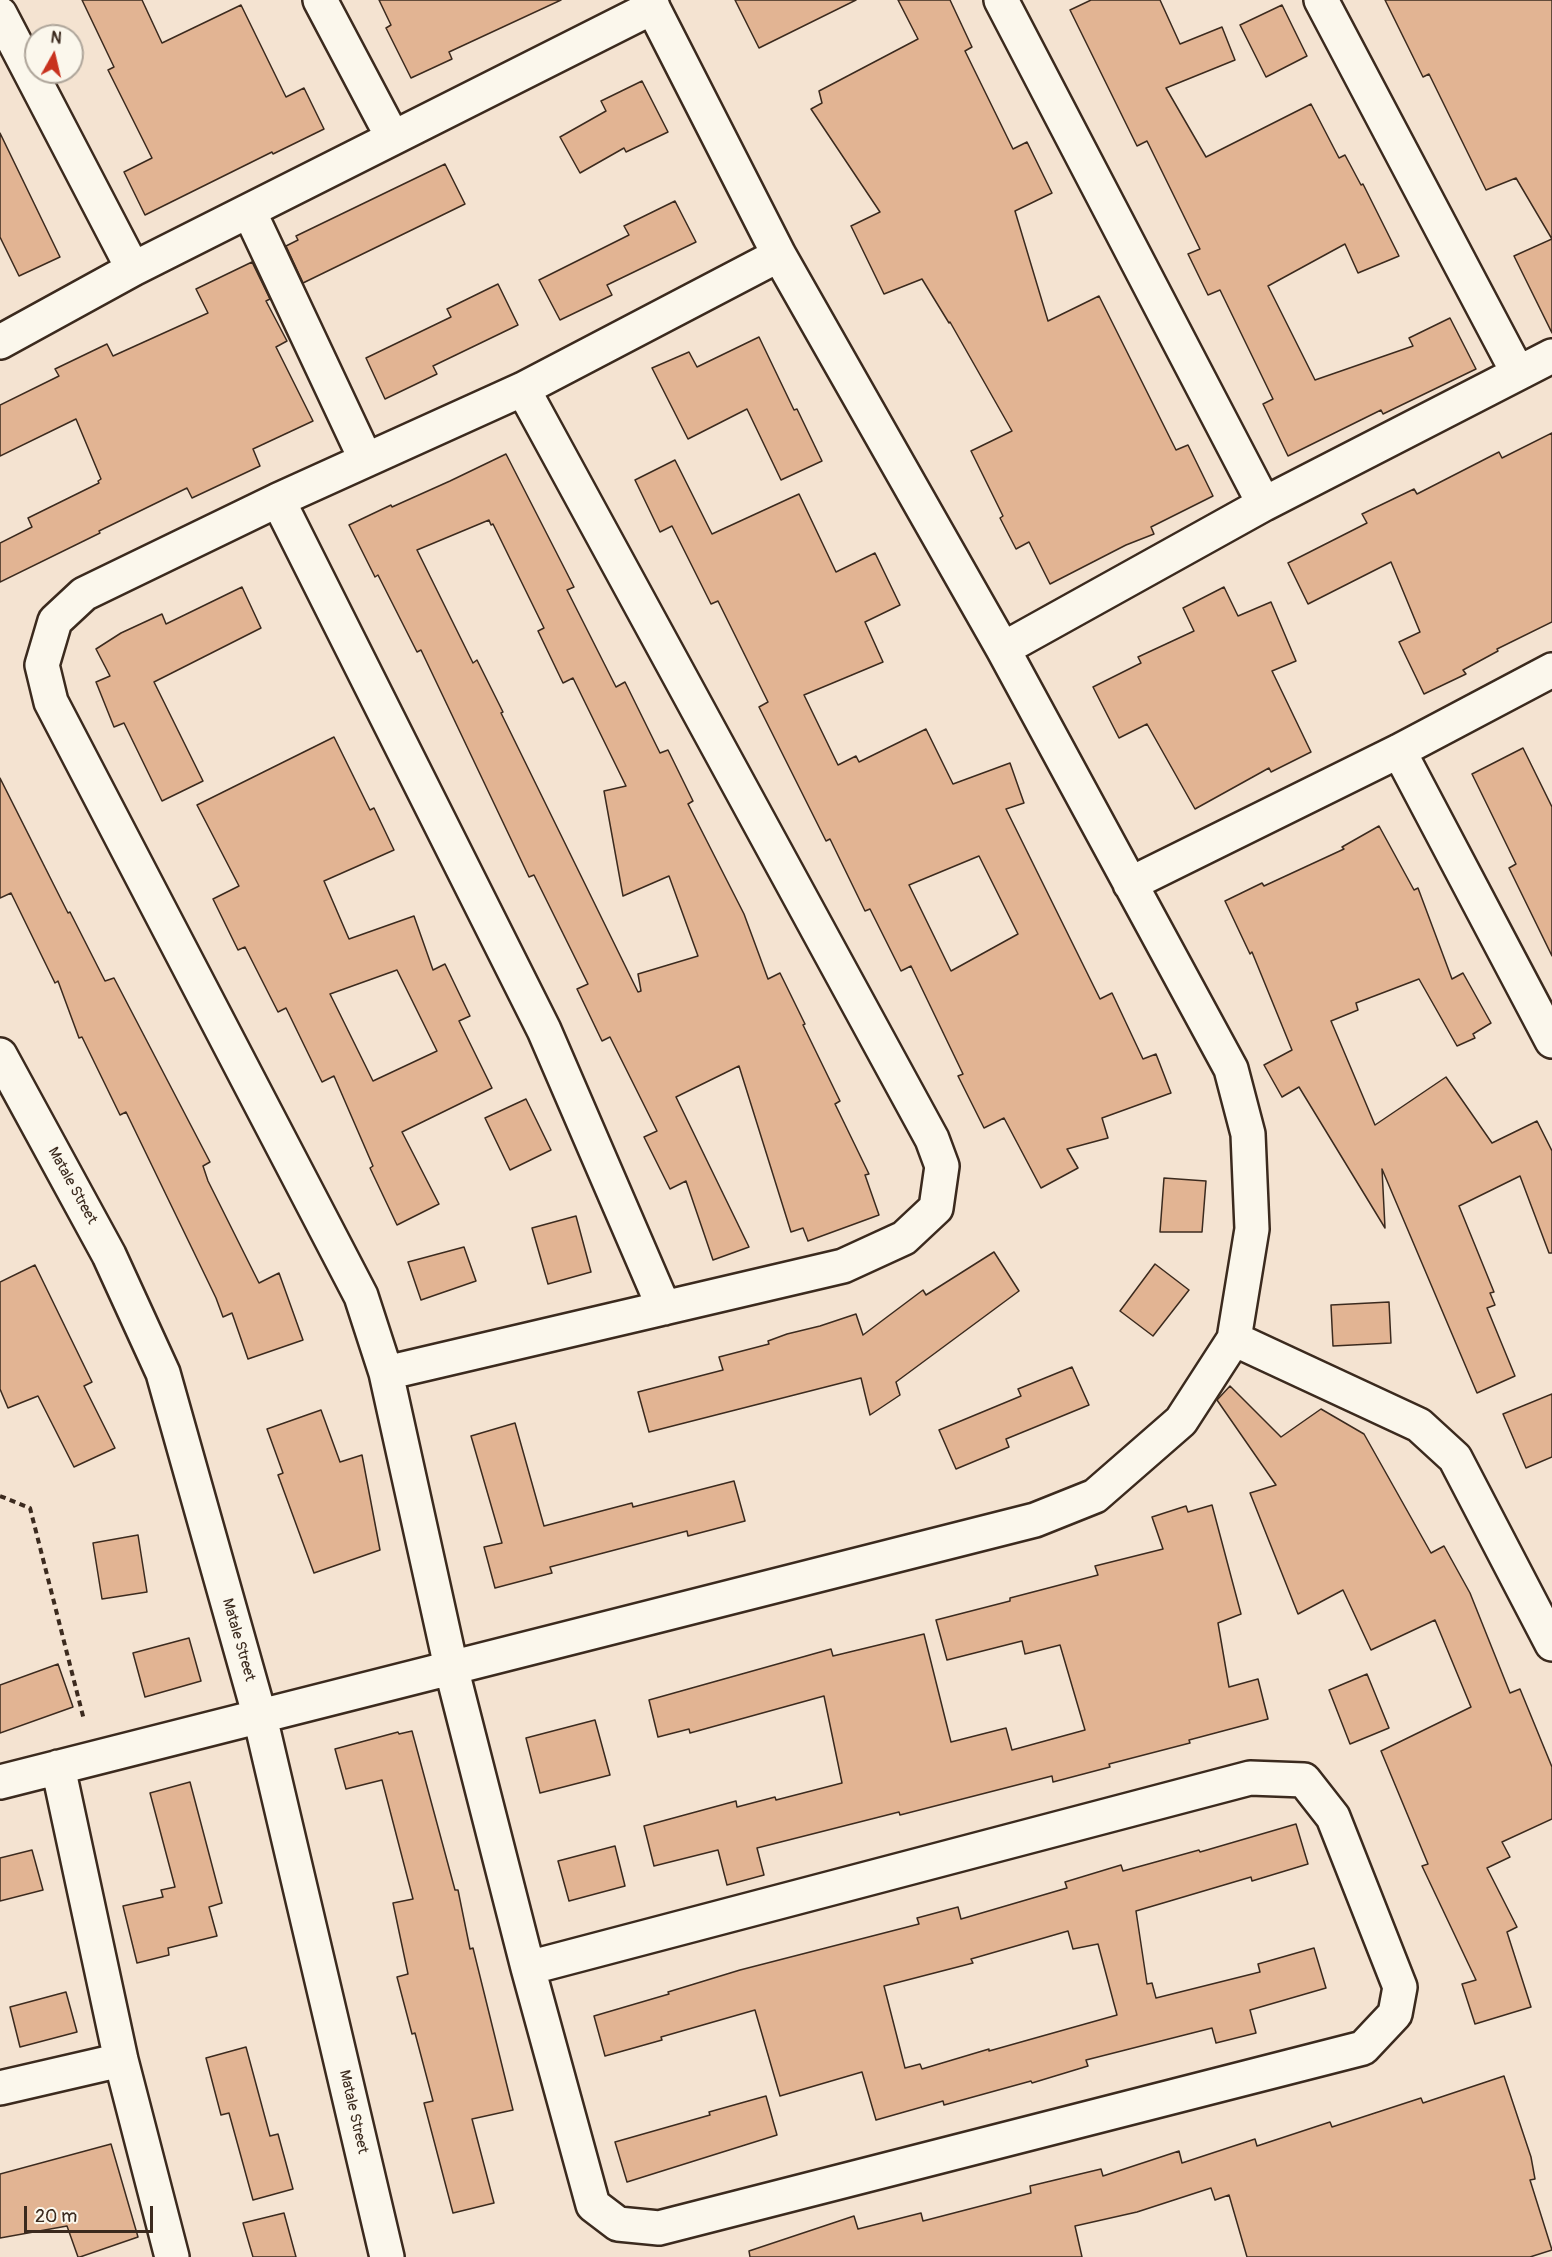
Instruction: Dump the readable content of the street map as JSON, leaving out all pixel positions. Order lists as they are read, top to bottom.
{
  "streets": {
    "street": ["Matale Street"]
  },
  "scale_bar": "20 m",
  "north": "top"
}
